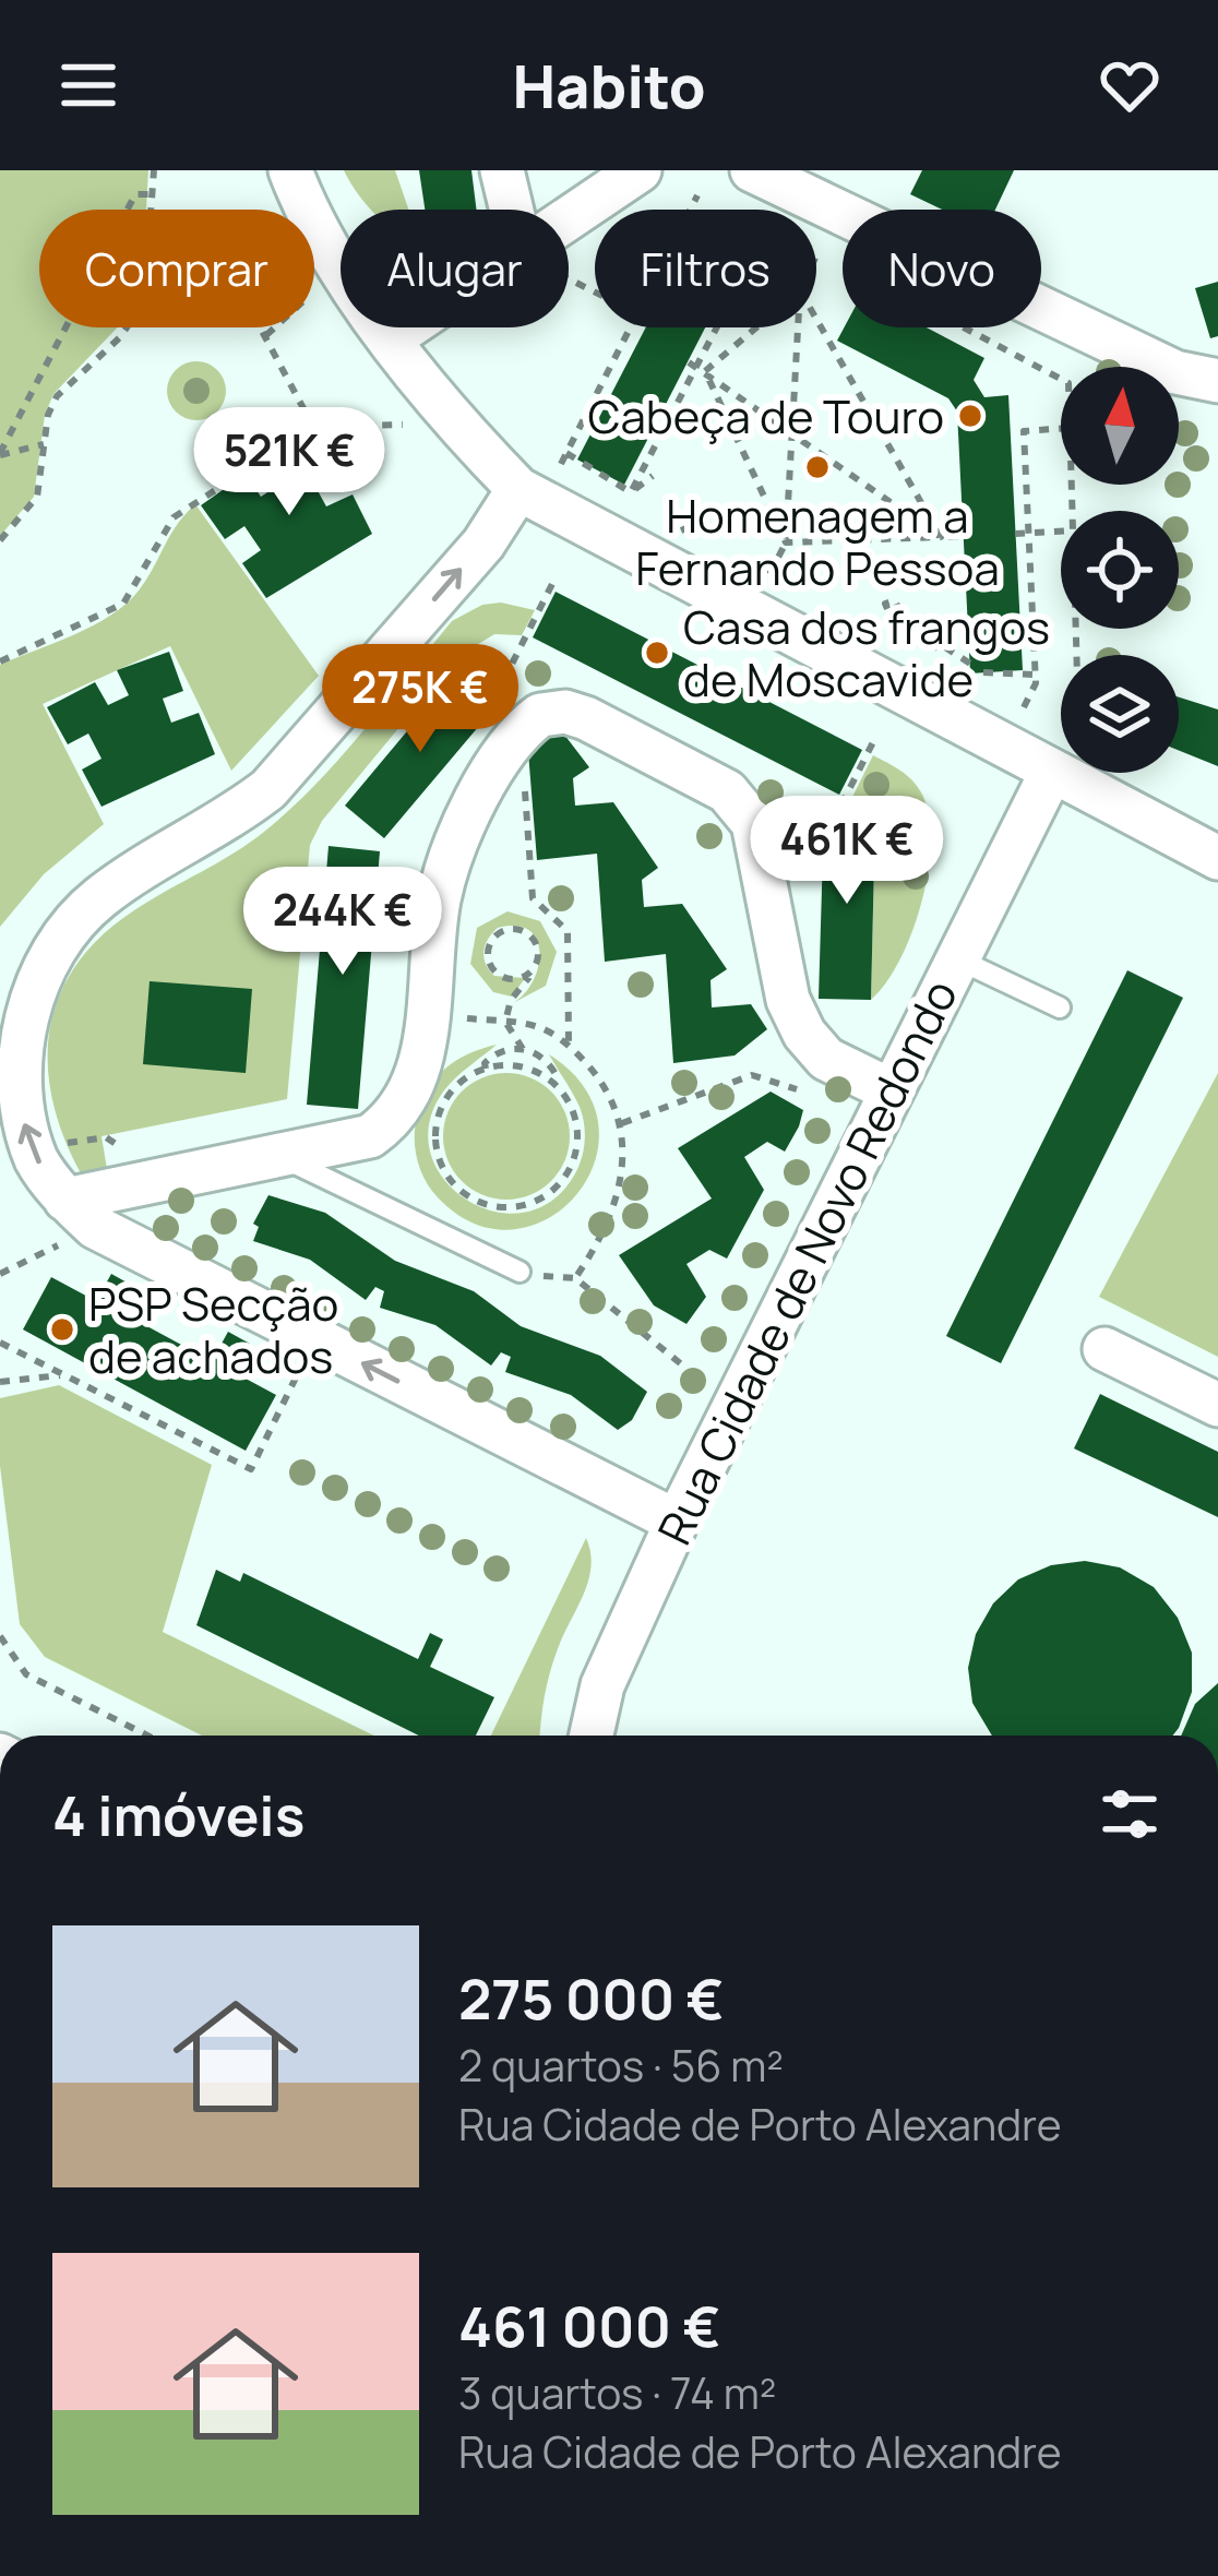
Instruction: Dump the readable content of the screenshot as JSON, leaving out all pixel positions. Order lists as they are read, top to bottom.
{
  "streets": {
    "street": ["Rua Cidade de Novo Redondo"]
  },
  "places": [
    "Cabeça de Touro",
    "Homenagem a Fernando Pessoa",
    "Casa dos frangos de Moscavide",
    "PSP Secção de achados"
  ],
  "north": "top",
  "page": {
    "header": "Habito",
    "chip": [
      "Comprar",
      "Alugar",
      "Filtros",
      "Novo"
    ],
    "price": [
      "521K €",
      "275K €",
      "461K €",
      "244K €"
    ],
    "heading": "4 imóveis",
    "list": [
      {
        "name": "275 000 €",
        "note": "2 quartos · 56 m² · Rua Cidade de Porto Alexandre"
      },
      {
        "name": "461 000 €",
        "note": "3 quartos · 74 m² · Rua Cidade de Porto Alexandre"
      }
    ]
  }
}
